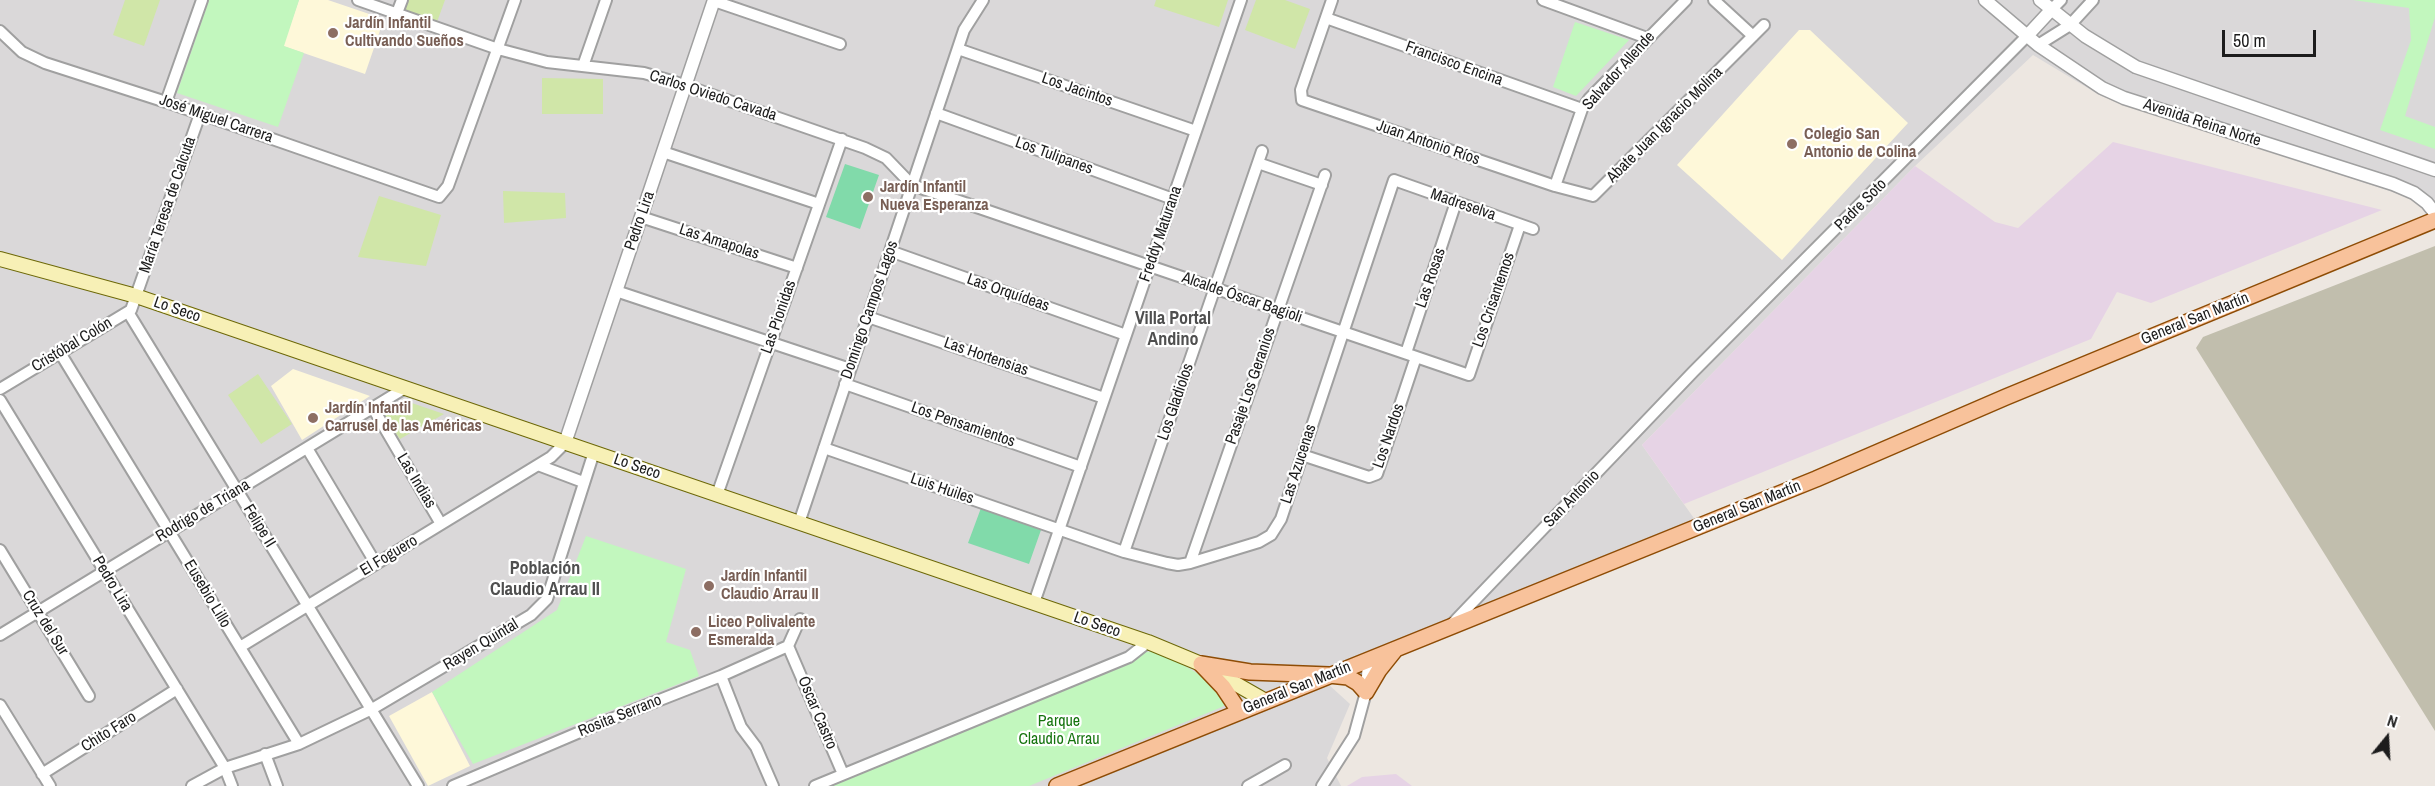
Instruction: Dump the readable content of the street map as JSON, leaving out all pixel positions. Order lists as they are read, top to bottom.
{
  "streets": {
    "main road": ["Lo Seco", "General San Martín"],
    "street": [
      "Francisco Encina",
      "Salvador Allende",
      "Los Jacintos",
      "Carlos Oviedo Cavada",
      "José Miguel Carrera",
      "Avenida Reina Norte",
      "Abate Juan Ignacio Molina",
      "Juan Antonio Ríos",
      "Los Tulipanes",
      "María Teresa de Calcuta",
      "Madreselva",
      "Padre Soto",
      "Pedro Lira",
      "Freddy Maturana",
      "Las Amapolas",
      "Las Rosas",
      "Las Orquídeas",
      "Alcalde Óscar Bagioli",
      "Los Crisantemos",
      "Domingo Campos Lagos",
      "Las Pionidas",
      "Cristóbal Colón",
      "Las Hortensias",
      "Pasaje Los Geranios",
      "Los Gladiolos",
      "Los Pensamientos",
      "Los Nardos",
      "Las Azucenas",
      "Las Indias",
      "Luis Huiles",
      "San Antonio",
      "Rodrigo de Triana",
      "Felipe II",
      "El Foguero",
      "Eusebio Lillo",
      "Cruz del Sur",
      "Rayen Quintal",
      "Óscar Castro",
      "Rosita Serrano",
      "Chito Faro"
    ]
  },
  "crossings": [
    ["Francisco Encina", "Salvador Allende"],
    ["Francisco Encina", "Juan Antonio Ríos"],
    ["Salvador Allende", "Abate Juan Ignacio Molina"],
    ["Salvador Allende", "Juan Antonio Ríos"],
    ["Los Jacintos", "Freddy Maturana"],
    ["Los Jacintos", "Domingo Campos Lagos"],
    ["Carlos Oviedo Cavada", "José Miguel Carrera"],
    ["Carlos Oviedo Cavada", "Pedro Lira"],
    ["Carlos Oviedo Cavada", "Alcalde Óscar Bagioli"],
    ["Carlos Oviedo Cavada", "Domingo Campos Lagos"],
    ["Carlos Oviedo Cavada", "Las Pionidas"],
    ["José Miguel Carrera", "María Teresa de Calcuta"],
    ["Avenida Reina Norte", "Padre Soto"],
    ["Abate Juan Ignacio Molina", "Juan Antonio Ríos"],
    ["Los Tulipanes", "Freddy Maturana"],
    ["Los Tulipanes", "Domingo Campos Lagos"],
    ["María Teresa de Calcuta", "Lo Seco"],
    ["María Teresa de Calcuta", "Cristóbal Colón"],
    ["Madreselva", "Las Rosas"],
    ["Madreselva", "Los Crisantemos"],
    ["Madreselva", "Las Azucenas"],
    ["Padre Soto", "San Antonio"],
    ["Pedro Lira", "Las Amapolas"],
    ["Pedro Lira", "Lo Seco"],
    ["Pedro Lira", "Rodrigo de Triana"],
    ["Pedro Lira", "El Foguero"],
    ["Pedro Lira", "Rayen Quintal"],
    ["Pedro Lira", "Chito Faro"],
    ["Freddy Maturana", "Las Orquídeas"],
    ["Freddy Maturana", "Alcalde Óscar Bagioli"],
    ["Freddy Maturana", "Lo Seco"],
    ["Freddy Maturana", "Las Hortensias"],
    ["Freddy Maturana", "Los Pensamientos"],
    ["Freddy Maturana", "Las Azucenas"],
    ["Freddy Maturana", "Luis Huiles"],
    ["Las Amapolas", "Las Pionidas"],
    ["Las Rosas", "Alcalde Óscar Bagioli"],
    ["Las Rosas", "Los Nardos"],
    ["Las Orquídeas", "Domingo Campos Lagos"],
    ["Alcalde Óscar Bagioli", "Los Crisantemos"],
    ["Alcalde Óscar Bagioli", "Domingo Campos Lagos"],
    ["Alcalde Óscar Bagioli", "Pasaje Los Geranios"],
    ["Alcalde Óscar Bagioli", "Los Gladiolos"],
    ["Alcalde Óscar Bagioli", "Los Nardos"],
    ["Alcalde Óscar Bagioli", "Las Azucenas"],
    ["Lo Seco", "Domingo Campos Lagos"],
    ["Lo Seco", "Las Pionidas"],
    ["Lo Seco", "General San Martín"],
    ["Lo Seco", "Cristóbal Colón"],
    ["Lo Seco", "Rodrigo de Triana"],
    ["Lo Seco", "El Foguero"],
    ["Lo Seco", "Rayen Quintal"],
    ["Domingo Campos Lagos", "Las Hortensias"],
    ["Domingo Campos Lagos", "Los Pensamientos"],
    ["Domingo Campos Lagos", "Luis Huiles"],
    ["General San Martín", "San Antonio"],
    ["Cristóbal Colón", "Felipe II"],
    ["Cristóbal Colón", "Eusebio Lillo"],
    ["Pasaje Los Geranios", "Los Gladiolos"],
    ["Pasaje Los Geranios", "Las Azucenas"],
    ["Los Gladiolos", "Las Azucenas"],
    ["Los Nardos", "Las Azucenas"],
    ["Las Azucenas", "Luis Huiles"],
    ["Las Indias", "Rodrigo de Triana"],
    ["Las Indias", "El Foguero"],
    ["Rodrigo de Triana", "Felipe II"],
    ["Rodrigo de Triana", "Eusebio Lillo"],
    ["Rodrigo de Triana", "Cruz del Sur"],
    ["Felipe II", "El Foguero"],
    ["Felipe II", "Rayen Quintal"],
    ["El Foguero", "Eusebio Lillo"],
    ["Eusebio Lillo", "Rayen Quintal"],
    ["Óscar Castro", "Rosita Serrano"]
  ],
  "districts": ["Villa Portal Andino", "Población Claudio Arrau II"],
  "parks": ["Parque Claudio Arrau"],
  "places": [
    "Jardín Infantil Cultivando Sueños",
    "Colegio San Antonio de Colina",
    "Jardín Infantil Nueva Esperanza",
    "Jardín Infantil Carrusel de las Américas",
    "Jardín Infantil Claudio Arrau II",
    "Liceo Polivalente Esmeralda"
  ],
  "scale_bar": "50 m",
  "north": "top"
}
